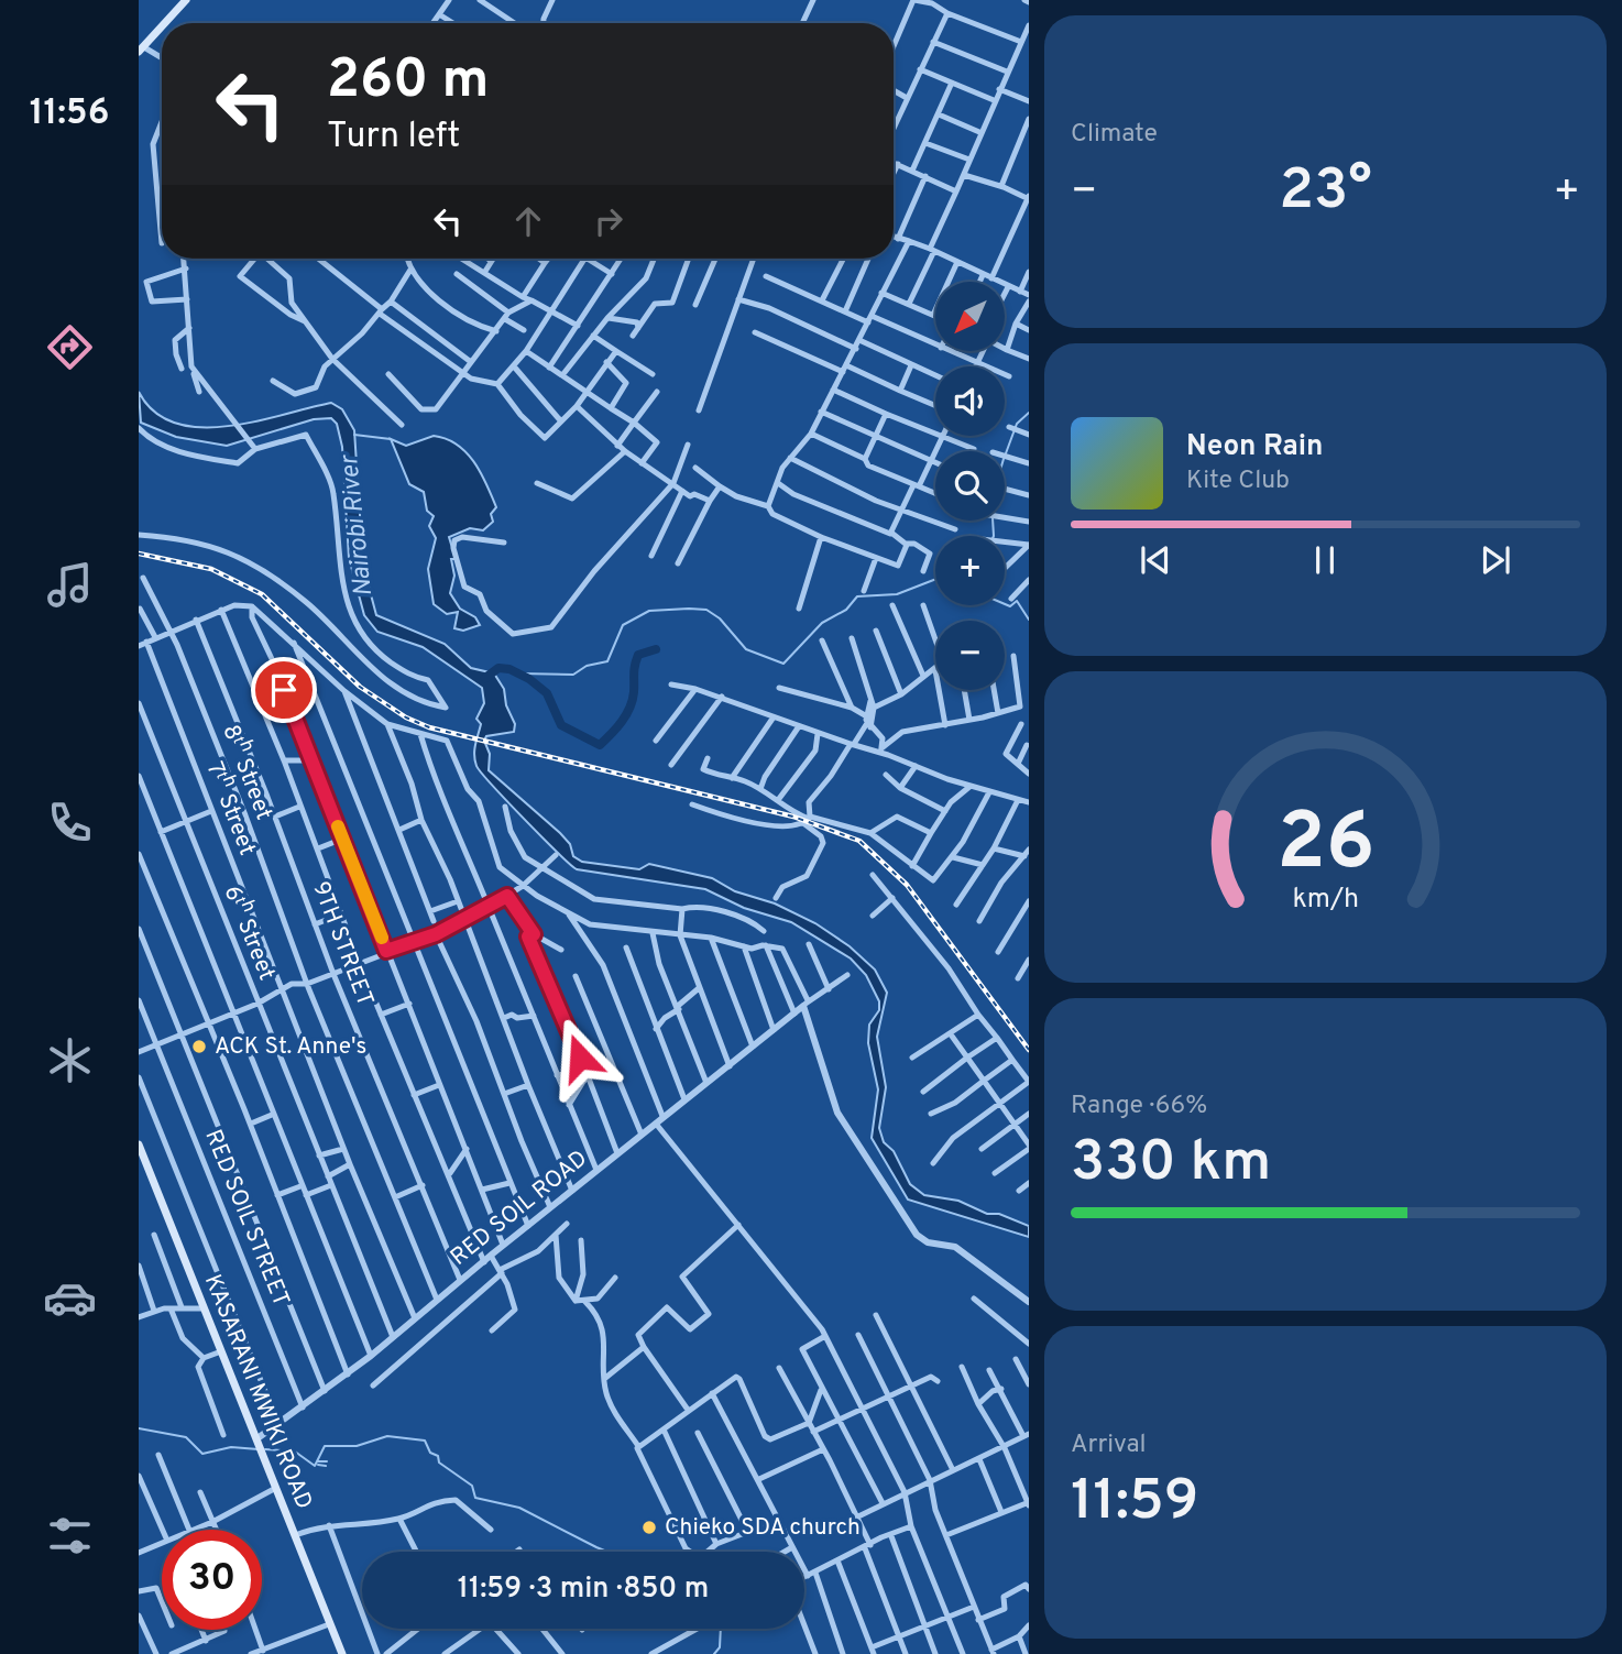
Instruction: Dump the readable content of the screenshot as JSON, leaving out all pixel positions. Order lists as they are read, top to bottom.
{
  "streets": {
    "main road": ["KASARANI MWIKI ROAD"],
    "street": [
      "8ᵗʰ Street",
      "7ᵗʰ Street",
      "6ᵗʰ Street",
      "9TH STREET",
      "RED SOIL ROAD",
      "RED SOIL STREET"
    ]
  },
  "crossings": [
    ["8ᵗʰ Street", "RED SOIL ROAD"],
    ["7ᵗʰ Street", "RED SOIL ROAD"],
    ["6ᵗʰ Street", "RED SOIL ROAD"],
    ["9TH STREET", "RED SOIL ROAD"],
    ["RED SOIL ROAD", "RED SOIL STREET"],
    ["RED SOIL ROAD", "KASARANI MWIKI ROAD"]
  ],
  "water": ["Nairobi River"],
  "places": ["ACK St. Anne's", "Chieko SDA church"],
  "north": "bottom left",
  "page": {
    "tabs": "11:56",
    "tile": [
      "Climate",
      ["Range · 66%", "330 km"],
      ["Arrival", "11:59"]
    ],
    "turn": ["260 m", "Turn left"],
    "heat": ["−", "23°", "+"],
    "map_buttons": ["+", "−"],
    "song": ["Neon Rain", "Kite Club"],
    "limit": "30",
    "trip": "11:59 · 3 min · 850 m",
    "gauge": ["26", "km/h"]
  }
}
